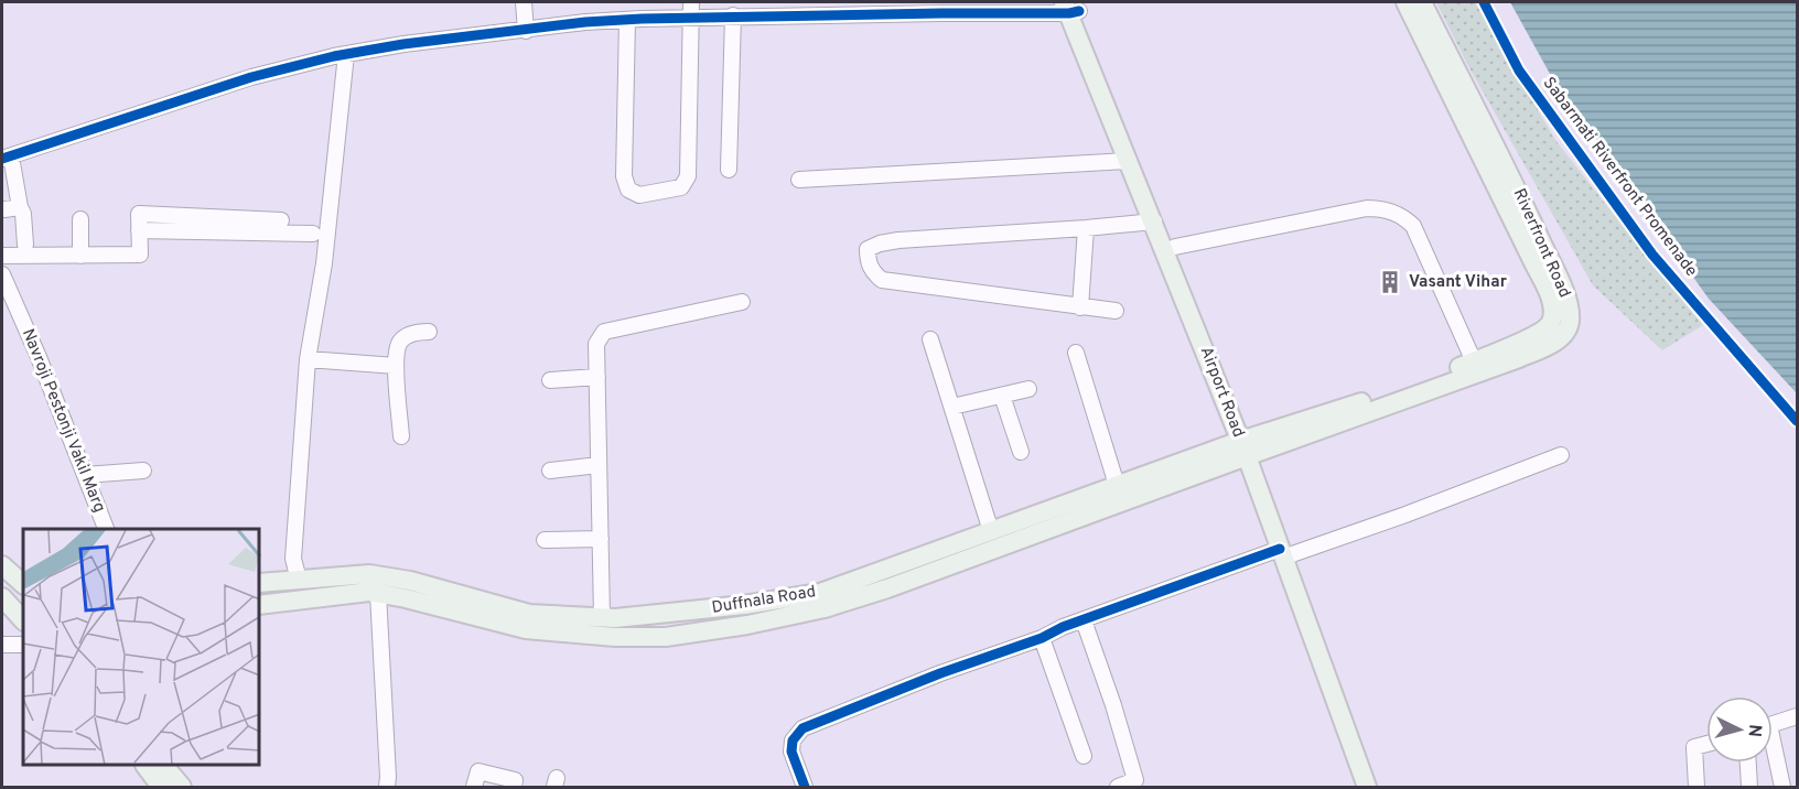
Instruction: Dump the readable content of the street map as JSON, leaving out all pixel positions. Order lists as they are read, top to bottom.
{
  "streets": {
    "main road": ["Riverfront Road", "Airport Road", "Duffnala Road"],
    "street": ["Navroji Pestonji Vakil Marg"],
    "cycle path": ["Sabarmati Riverfront Promenade"]
  },
  "crossings": [
    ["Riverfront Road", "Airport Road"],
    ["Riverfront Road", "Duffnala Road"],
    ["Airport Road", "Duffnala Road"]
  ],
  "places": {
    "building": ["Vasant Vihar"]
  },
  "north": "right"
}
